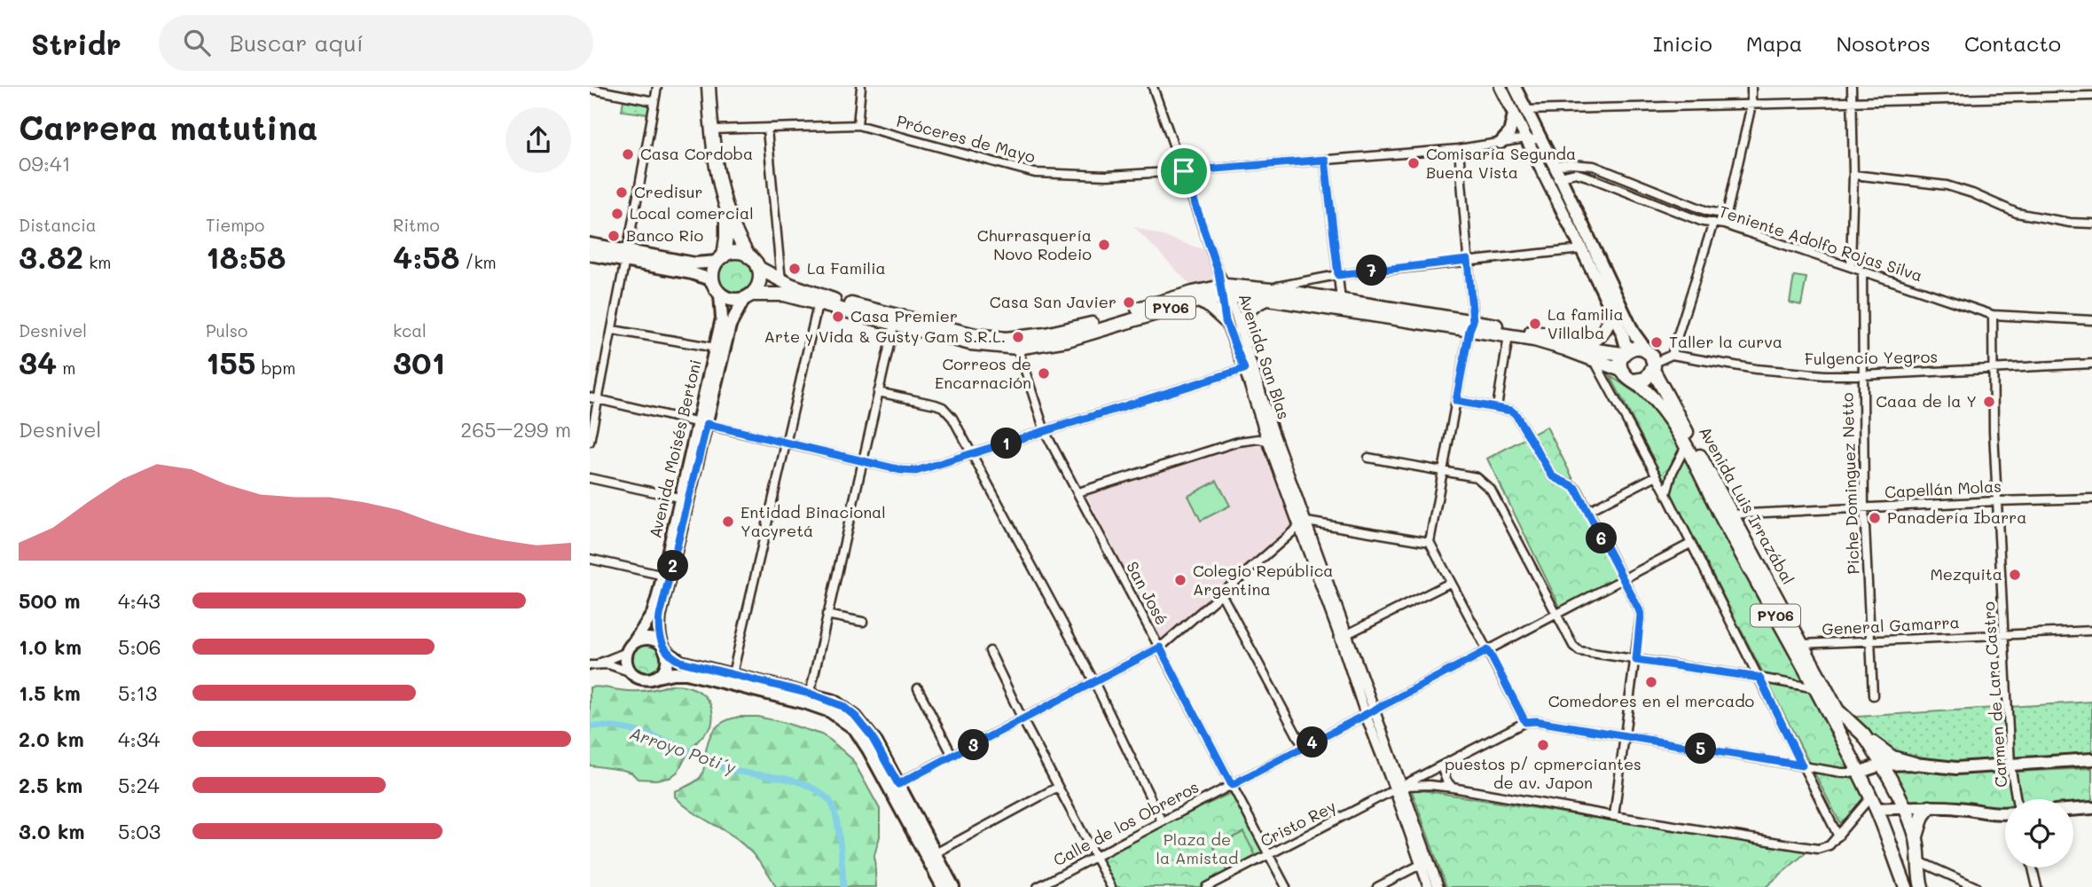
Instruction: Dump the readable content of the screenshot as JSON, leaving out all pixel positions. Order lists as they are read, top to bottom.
{
  "streets": {
    "highway": ["PY06", "Avenida Luis Irrazábal"],
    "main road": ["Avenida Moisés Bertoni"],
    "street": [
      "Próceres de Mayo",
      "Teniente Adolfo Rojas Silva",
      "Avenida San Blas",
      "Fulgencio Yegros",
      "Piche Dominguez Netto",
      "Capellán Molas",
      "San José",
      "General Gamarra",
      "Carmen de Lara Castro",
      "Calle de los Obreros",
      "Cristo Rey"
    ]
  },
  "crossings": [
    ["Próceres de Mayo", "PY06"],
    ["Próceres de Mayo", "Avenida San Blas"],
    ["Próceres de Mayo", "Avenida Luis Irrazábal"],
    ["Teniente Adolfo Rojas Silva", "Piche Dominguez Netto"],
    ["Teniente Adolfo Rojas Silva", "Avenida Luis Irrazábal"],
    ["Teniente Adolfo Rojas Silva", "Carmen de Lara Castro"],
    ["PY06", "Avenida San Blas"],
    ["PY06", "Avenida Moisés Bertoni"],
    ["PY06", "Avenida Luis Irrazábal"],
    ["PY06", "San José"],
    ["Avenida San Blas", "Calle de los Obreros"],
    ["Avenida San Blas", "Cristo Rey"],
    ["Fulgencio Yegros", "Piche Dominguez Netto"],
    ["Fulgencio Yegros", "Carmen de Lara Castro"],
    ["Piche Dominguez Netto", "Capellán Molas"],
    ["Piche Dominguez Netto", "General Gamarra"],
    ["Capellán Molas", "Avenida Luis Irrazábal"],
    ["Capellán Molas", "Carmen de Lara Castro"],
    ["Avenida Luis Irrazábal", "General Gamarra"],
    ["San José", "Calle de los Obreros"],
    ["San José", "Cristo Rey"],
    ["General Gamarra", "Carmen de Lara Castro"]
  ],
  "water": ["Arroyo Poti´y"],
  "parks": ["Plaza de la Amistad"],
  "places": [
    "Casa Cordoba",
    "Comisaría Segunda Buena Vista",
    "Credisur",
    "Local comercial",
    "Banco Rio",
    "Churrasquería Novo Rodeio",
    "La Familia",
    "Casa San Javier",
    "Casa Premier",
    "La familia Villalba",
    "Arte y Vida & Gusty Gam S.R.L.",
    "Taller la curva",
    "Correos de Encarnación",
    "Caaa de la Y",
    "Panadería Ibarra",
    "Entidad Binacional Yacyretá",
    "Mezquita",
    "Colegio República Argentina",
    "Comedores en el mercado",
    "puestos p/ cpmerciantes de av. Japon"
  ],
  "page": {
    "header": "Stridr",
    "search": "Buscar aquí",
    "nav": [
      "Inicio",
      "Mapa",
      "Nosotros",
      "Contacto"
    ],
    "heading": ["Carrera matutina", "09:41"],
    "stats": [
      ["Distancia", "3.82 km"],
      ["Tiempo", "18:58"],
      ["Ritmo", "4:58 /km"],
      ["Desnivel", "34 m"],
      ["Pulso", "155 bpm"],
      ["kcal", "301"]
    ],
    "pins": [
      "7",
      "1",
      "6",
      "2",
      "4",
      "3",
      "5"
    ],
    "chart": ["Desnivel", "265–299 m"],
    "list": [
      {
        "name": "500 m",
        "note": "4:43"
      },
      {
        "name": "1.0 km",
        "note": "5:06"
      },
      {
        "name": "1.5 km",
        "note": "5:13"
      },
      {
        "name": "2.0 km",
        "note": "4:34"
      },
      {
        "name": "2.5 km",
        "note": "5:24"
      },
      {
        "name": "3.0 km",
        "note": "5:03"
      }
    ]
  }
}
